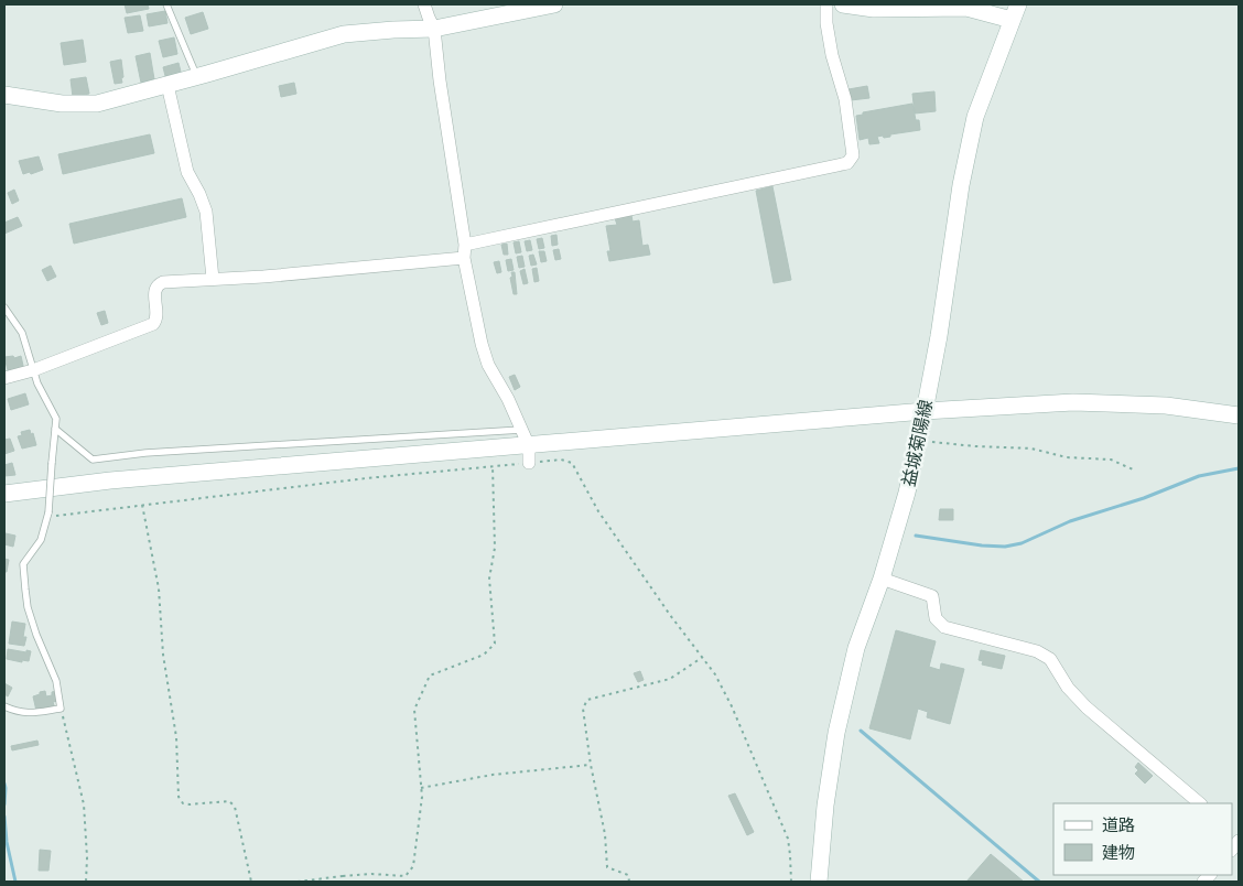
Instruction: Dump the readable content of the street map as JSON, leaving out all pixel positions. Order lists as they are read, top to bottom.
{
  "streets": {
    "street": ["益城菊陽線"]
  },
  "legend": ["道路", "建物"]
}
